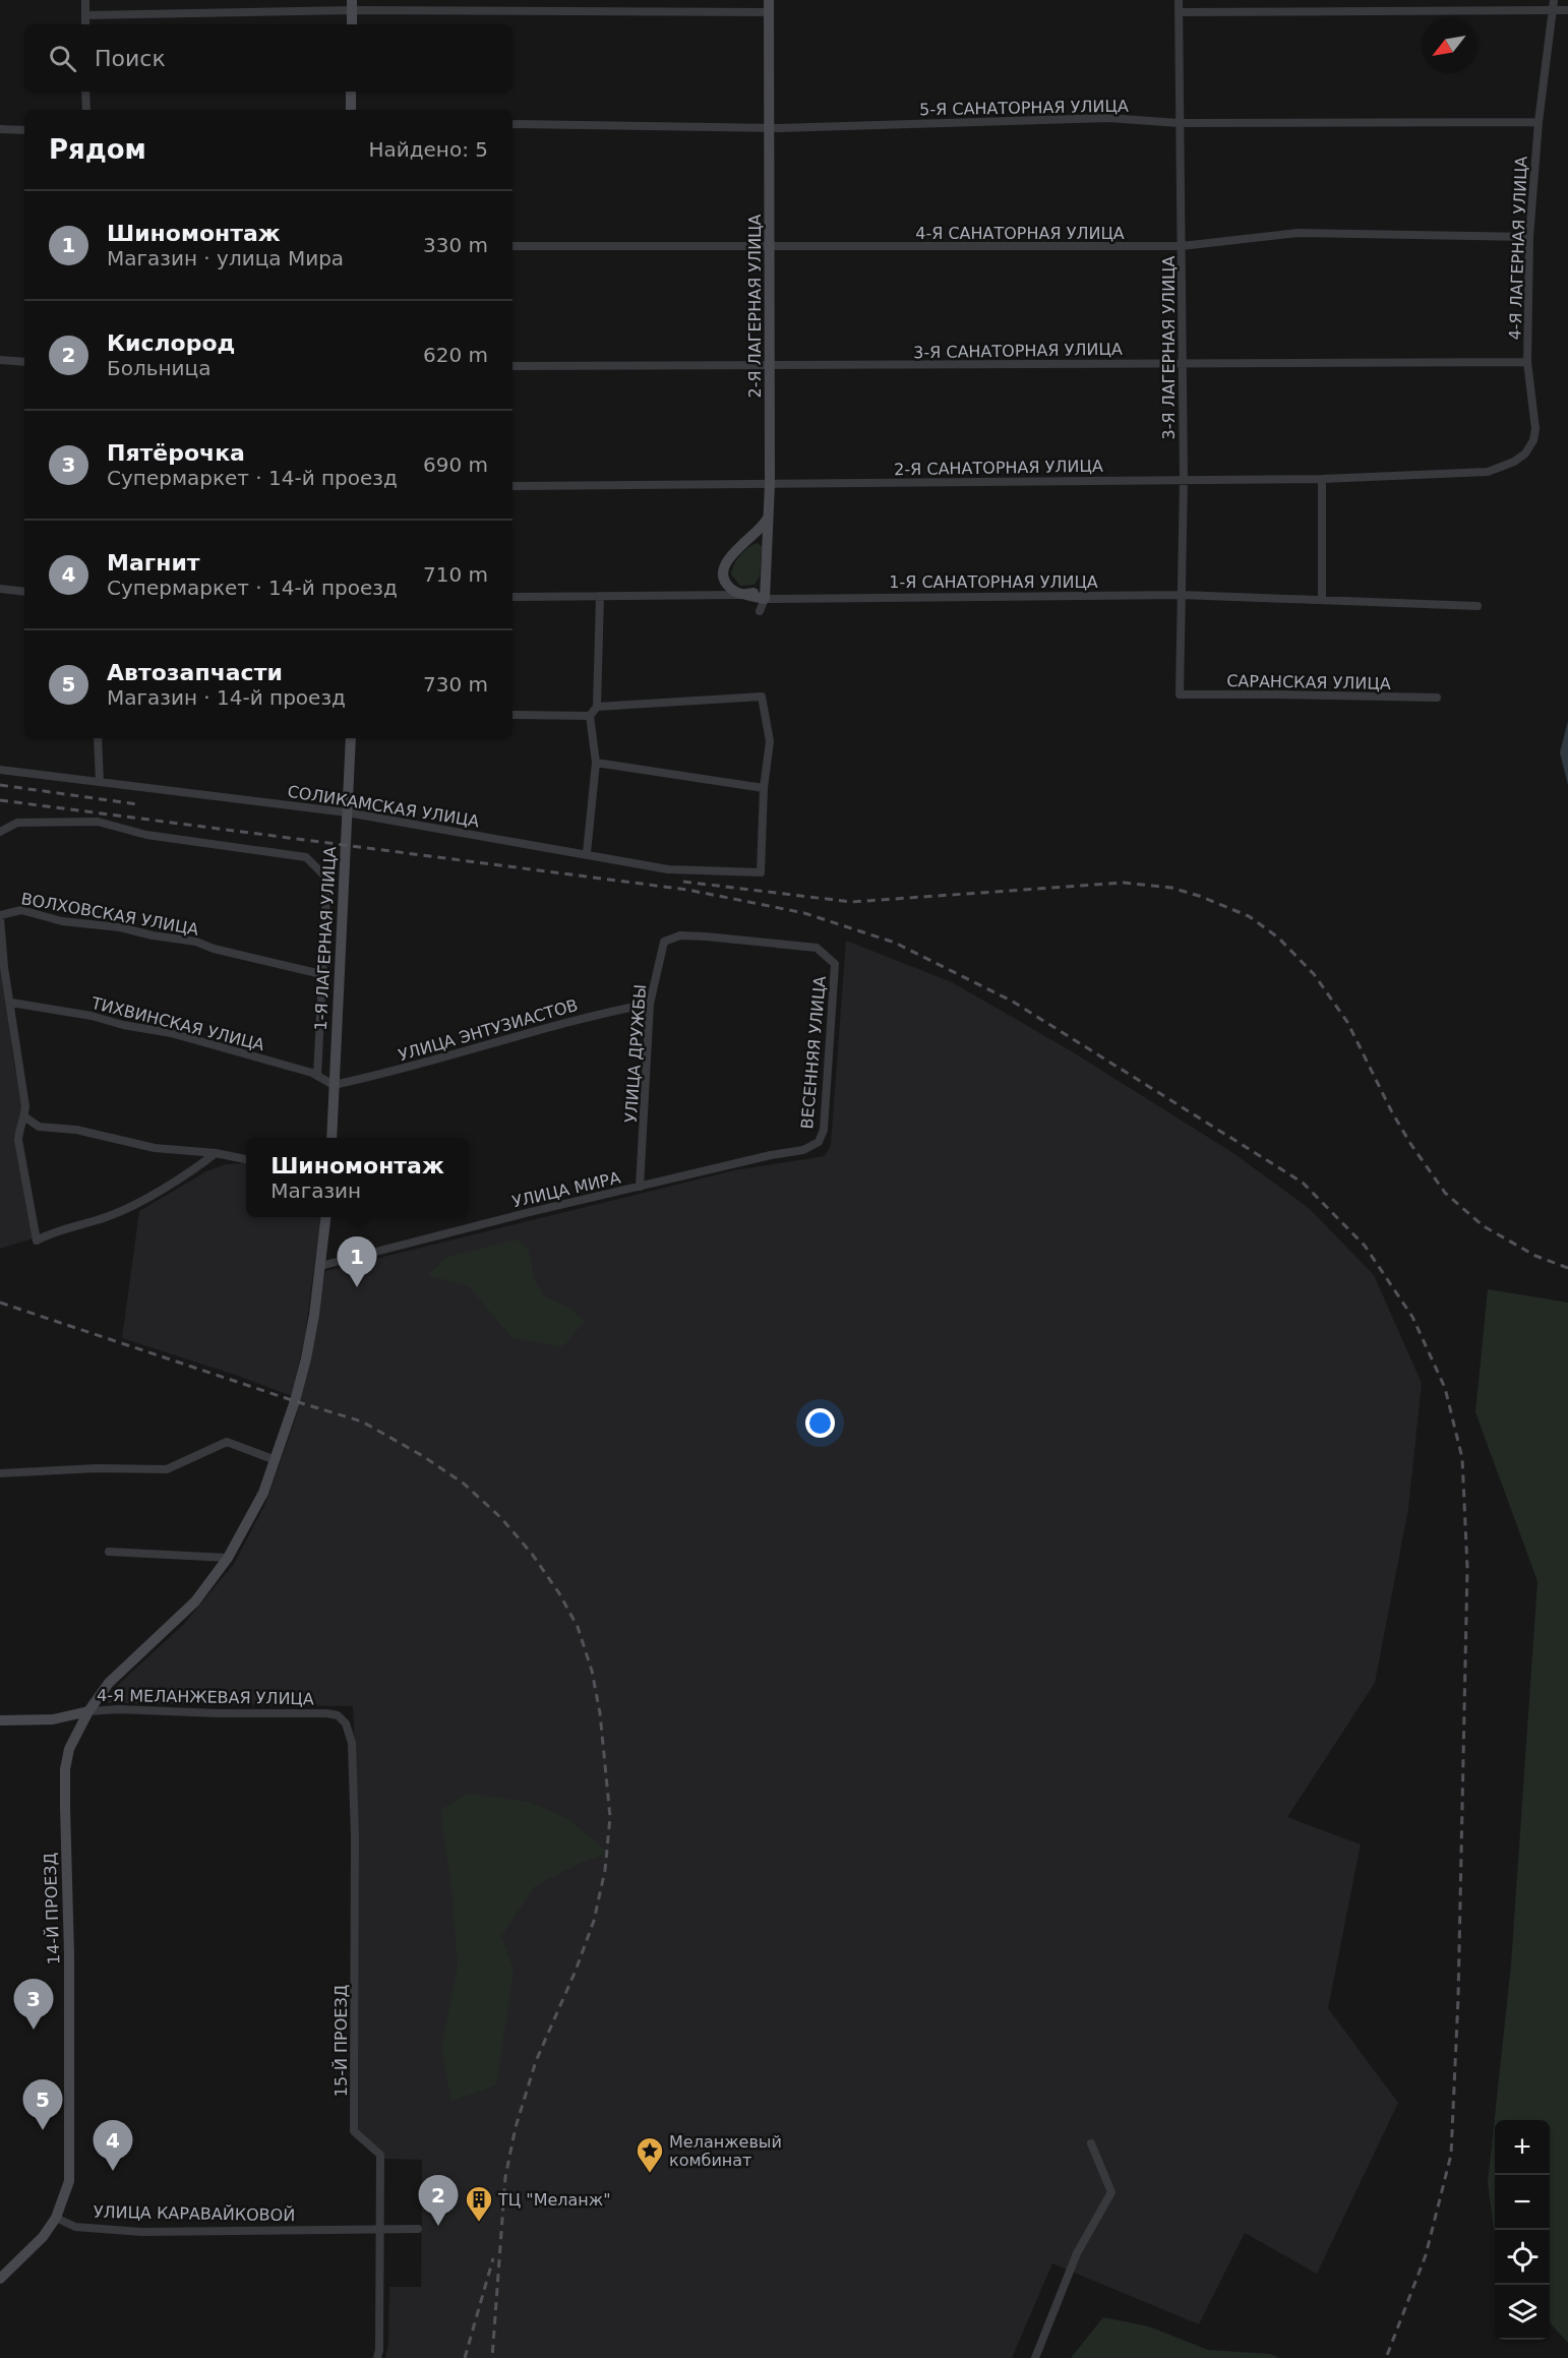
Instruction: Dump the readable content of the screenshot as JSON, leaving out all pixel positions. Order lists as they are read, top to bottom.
{
  "streets": {
    "main road": [
      "2-Я ЛАГЕРНАЯ УЛИЦА",
      "1-Я САНАТОРНАЯ УЛИЦА",
      "1-Я ЛАГЕРНАЯ УЛИЦА",
      "4-Я МЕЛАНЖЕВАЯ УЛИЦА",
      "14-Й ПРОЕЗД"
    ],
    "street": [
      "5-Я САНАТОРНАЯ УЛИЦА",
      "4-Я САНАТОРНАЯ УЛИЦА",
      "4-Я ЛАГЕРНАЯ УЛИЦА",
      "3-Я ЛАГЕРНАЯ УЛИЦА",
      "3-Я САНАТОРНАЯ УЛИЦА",
      "2-Я САНАТОРНАЯ УЛИЦА",
      "САРАНСКАЯ УЛИЦА",
      "СОЛИКАМСКАЯ УЛИЦА",
      "ВОЛХОВСКАЯ УЛИЦА",
      "ТИХВИНСКАЯ УЛИЦА",
      "УЛИЦА ЭНТУЗИАСТОВ",
      "ВЕСЕННЯЯ УЛИЦА",
      "УЛИЦА ДРУЖБЫ",
      "УЛИЦА МИРА",
      "15-Й ПРОЕЗД",
      "УЛИЦА КАРАВАЙКОВОЙ"
    ]
  },
  "crossings": [
    ["5-Я САНАТОРНАЯ УЛИЦА", "4-Я ЛАГЕРНАЯ УЛИЦА"],
    ["5-Я САНАТОРНАЯ УЛИЦА", "2-Я ЛАГЕРНАЯ УЛИЦА"],
    ["5-Я САНАТОРНАЯ УЛИЦА", "3-Я ЛАГЕРНАЯ УЛИЦА"],
    ["4-Я САНАТОРНАЯ УЛИЦА", "4-Я ЛАГЕРНАЯ УЛИЦА"],
    ["4-Я САНАТОРНАЯ УЛИЦА", "2-Я ЛАГЕРНАЯ УЛИЦА"],
    ["4-Я САНАТОРНАЯ УЛИЦА", "3-Я ЛАГЕРНАЯ УЛИЦА"],
    ["4-Я ЛАГЕРНАЯ УЛИЦА", "3-Я САНАТОРНАЯ УЛИЦА"],
    ["4-Я ЛАГЕРНАЯ УЛИЦА", "2-Я САНАТОРНАЯ УЛИЦА"],
    ["2-Я ЛАГЕРНАЯ УЛИЦА", "3-Я САНАТОРНАЯ УЛИЦА"],
    ["2-Я ЛАГЕРНАЯ УЛИЦА", "2-Я САНАТОРНАЯ УЛИЦА"],
    ["2-Я ЛАГЕРНАЯ УЛИЦА", "1-Я САНАТОРНАЯ УЛИЦА"],
    ["3-Я ЛАГЕРНАЯ УЛИЦА", "3-Я САНАТОРНАЯ УЛИЦА"],
    ["3-Я ЛАГЕРНАЯ УЛИЦА", "2-Я САНАТОРНАЯ УЛИЦА"],
    ["3-Я ЛАГЕРНАЯ УЛИЦА", "1-Я САНАТОРНАЯ УЛИЦА"],
    ["3-Я ЛАГЕРНАЯ УЛИЦА", "САРАНСКАЯ УЛИЦА"],
    ["СОЛИКАМСКАЯ УЛИЦА", "1-Я ЛАГЕРНАЯ УЛИЦА"],
    ["1-Я ЛАГЕРНАЯ УЛИЦА", "ТИХВИНСКАЯ УЛИЦА"],
    ["1-Я ЛАГЕРНАЯ УЛИЦА", "УЛИЦА ЭНТУЗИАСТОВ"],
    ["ТИХВИНСКАЯ УЛИЦА", "УЛИЦА ЭНТУЗИАСТОВ"],
    ["УЛИЦА ЭНТУЗИАСТОВ", "УЛИЦА ДРУЖБЫ"],
    ["ВЕСЕННЯЯ УЛИЦА", "УЛИЦА ДРУЖБЫ"],
    ["ВЕСЕННЯЯ УЛИЦА", "УЛИЦА МИРА"],
    ["УЛИЦА ДРУЖБЫ", "УЛИЦА МИРА"],
    ["4-Я МЕЛАНЖЕВАЯ УЛИЦА", "14-Й ПРОЕЗД"],
    ["4-Я МЕЛАНЖЕВАЯ УЛИЦА", "15-Й ПРОЕЗД"],
    ["14-Й ПРОЕЗД", "УЛИЦА КАРАВАЙКОВОЙ"],
    ["15-Й ПРОЕЗД", "УЛИЦА КАРАВАЙКОВОЙ"]
  ],
  "places": {
    "place": ["Меланжевый комбинат"],
    "building": ["ТЦ \"Меланж\""]
  },
  "north": "bottom left",
  "page": {
    "search": "Поиск",
    "heading": ["Рядом", "Найдено: 5"],
    "list": [
      {
        "mark": "1",
        "name": "Шиномонтаж",
        "note": "Магазин · улица Мира",
        "value": "330 m"
      },
      {
        "mark": "2",
        "name": "Кислород",
        "note": "Больница",
        "value": "620 m"
      },
      {
        "mark": "3",
        "name": "Пятёрочка",
        "note": "Супермаркет · 14-й проезд",
        "value": "690 m"
      },
      {
        "mark": "4",
        "name": "Магнит",
        "note": "Супермаркет · 14-й проезд",
        "value": "710 m"
      },
      {
        "mark": "5",
        "name": "Автозапчасти",
        "note": "Магазин · 14-й проезд",
        "value": "730 m"
      }
    ],
    "popup": ["Шиномонтаж", "Магазин"],
    "pins": [
      "1",
      "3",
      "5",
      "4",
      "2"
    ],
    "map_buttons": ["+", "−"]
  }
}
